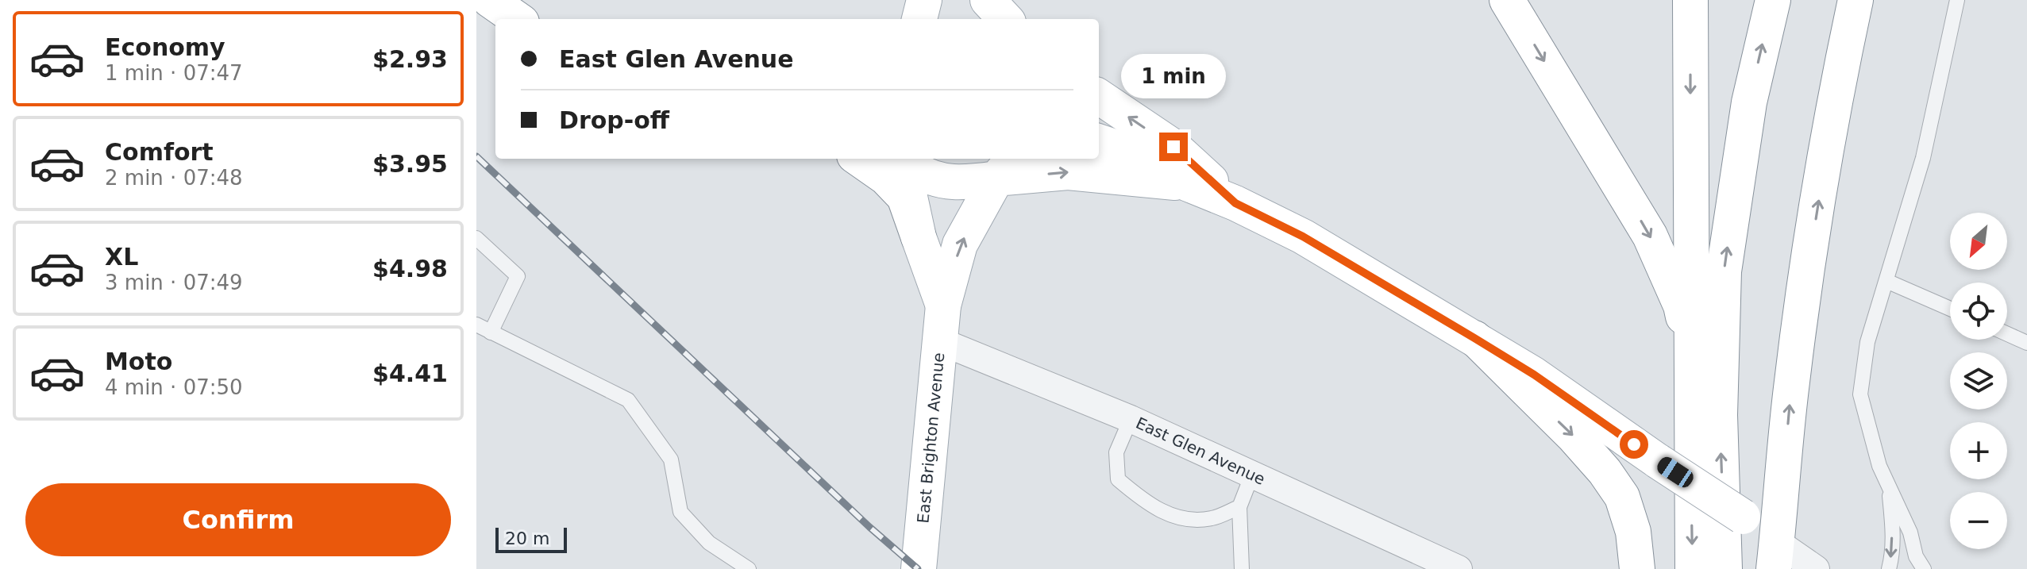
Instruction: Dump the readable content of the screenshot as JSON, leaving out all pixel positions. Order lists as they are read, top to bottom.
{
  "streets": {
    "main road": ["East Brighton Avenue"],
    "street": ["East Glen Avenue"]
  },
  "crossings": [
    ["East Brighton Avenue", "East Glen Avenue"]
  ],
  "scale_bar": "20 m",
  "north": "bottom left",
  "page": {
    "list": [
      {
        "name": "Economy",
        "note": "1 min · 07:47",
        "value": "$2.93"
      },
      {
        "name": "Comfort",
        "note": "2 min · 07:48",
        "value": "$3.95"
      },
      {
        "name": "XL",
        "note": "3 min · 07:49",
        "value": "$4.98"
      },
      {
        "name": "Moto",
        "note": "4 min · 07:50",
        "value": "$4.41"
      }
    ],
    "banner": ["East Glen Avenue", "Drop-off"],
    "bubble": "1 min",
    "map_buttons": ["+", "−"],
    "buttons": "Confirm",
    "scale": "20 m"
  }
}
